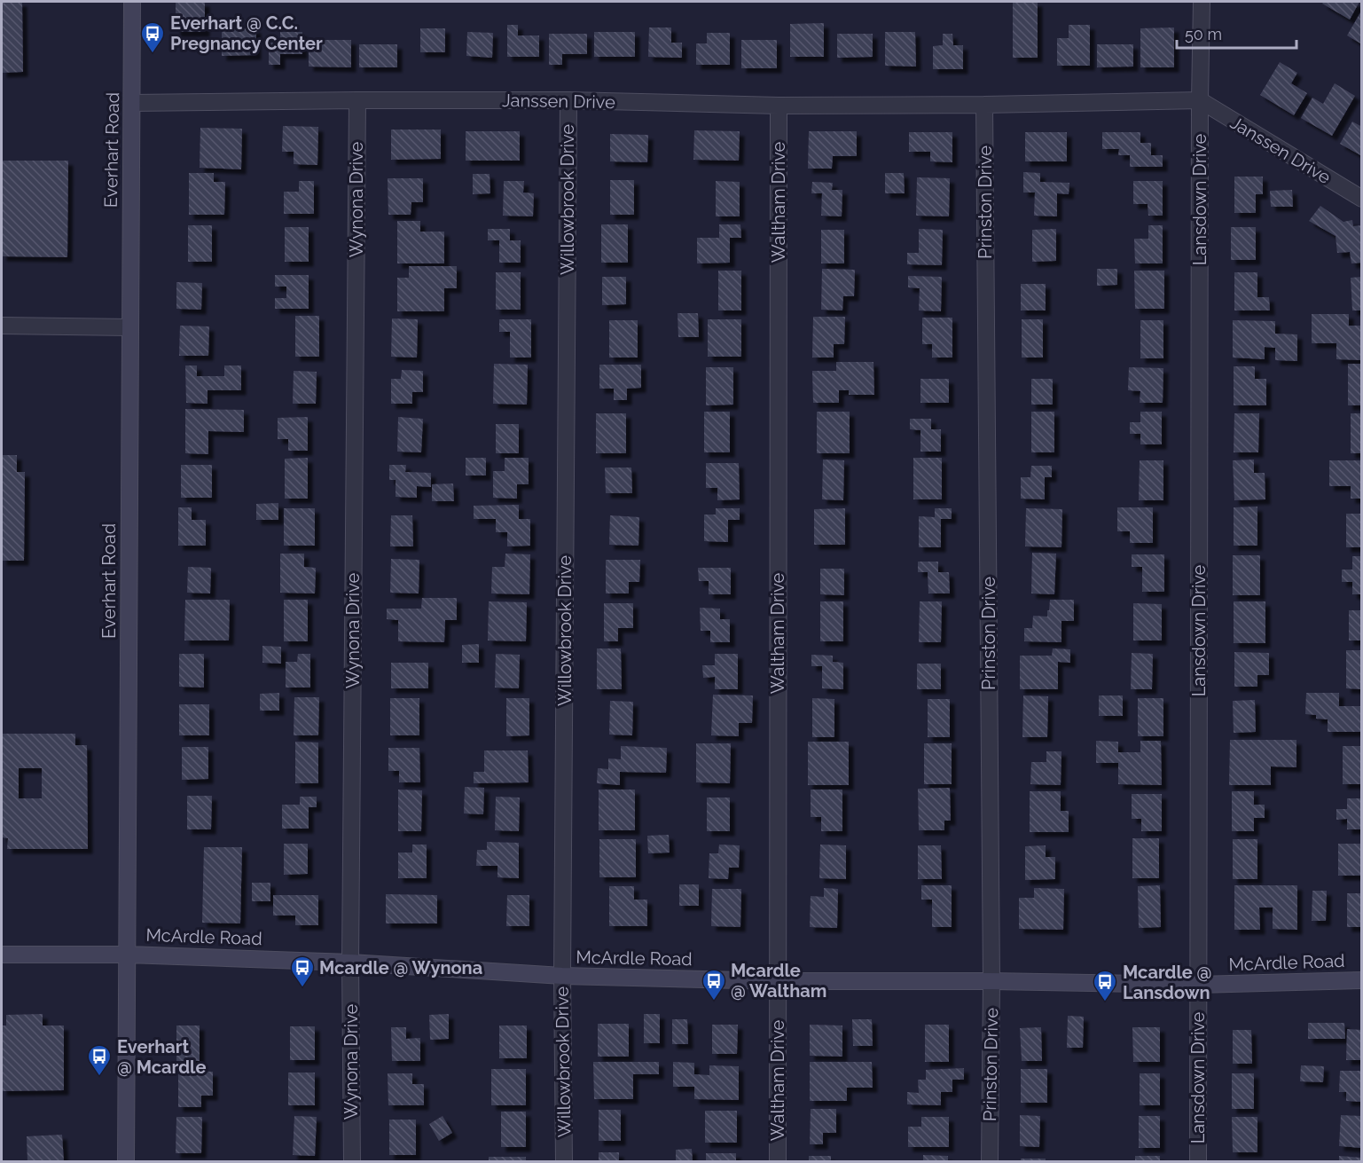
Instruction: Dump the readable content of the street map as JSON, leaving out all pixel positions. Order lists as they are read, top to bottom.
{
  "streets": {
    "main road": ["Everhart Road", "McArdle Road"],
    "street": [
      "Janssen Drive",
      "Wynona Drive",
      "Willowbrook Drive",
      "Lansdown Drive",
      "Waltham Drive",
      "Prinston Drive"
    ]
  },
  "crossings": [
    ["Janssen Drive", "Everhart Road"],
    ["Janssen Drive", "Wynona Drive"],
    ["Janssen Drive", "Willowbrook Drive"],
    ["Janssen Drive", "Lansdown Drive"],
    ["Janssen Drive", "Waltham Drive"],
    ["Janssen Drive", "Prinston Drive"],
    ["Everhart Road", "McArdle Road"],
    ["Wynona Drive", "McArdle Road"],
    ["Willowbrook Drive", "McArdle Road"],
    ["Lansdown Drive", "McArdle Road"],
    ["Waltham Drive", "McArdle Road"],
    ["Prinston Drive", "McArdle Road"]
  ],
  "places": {
    "bus stop": [
      "Everhart @ C.C. Pregnancy Center",
      "Mcardle @ Wynona",
      "Mcardle @ Waltham",
      "Mcardle @ Lansdown",
      "Everhart @ Mcardle"
    ]
  },
  "scale_bar": "50 m"
}
